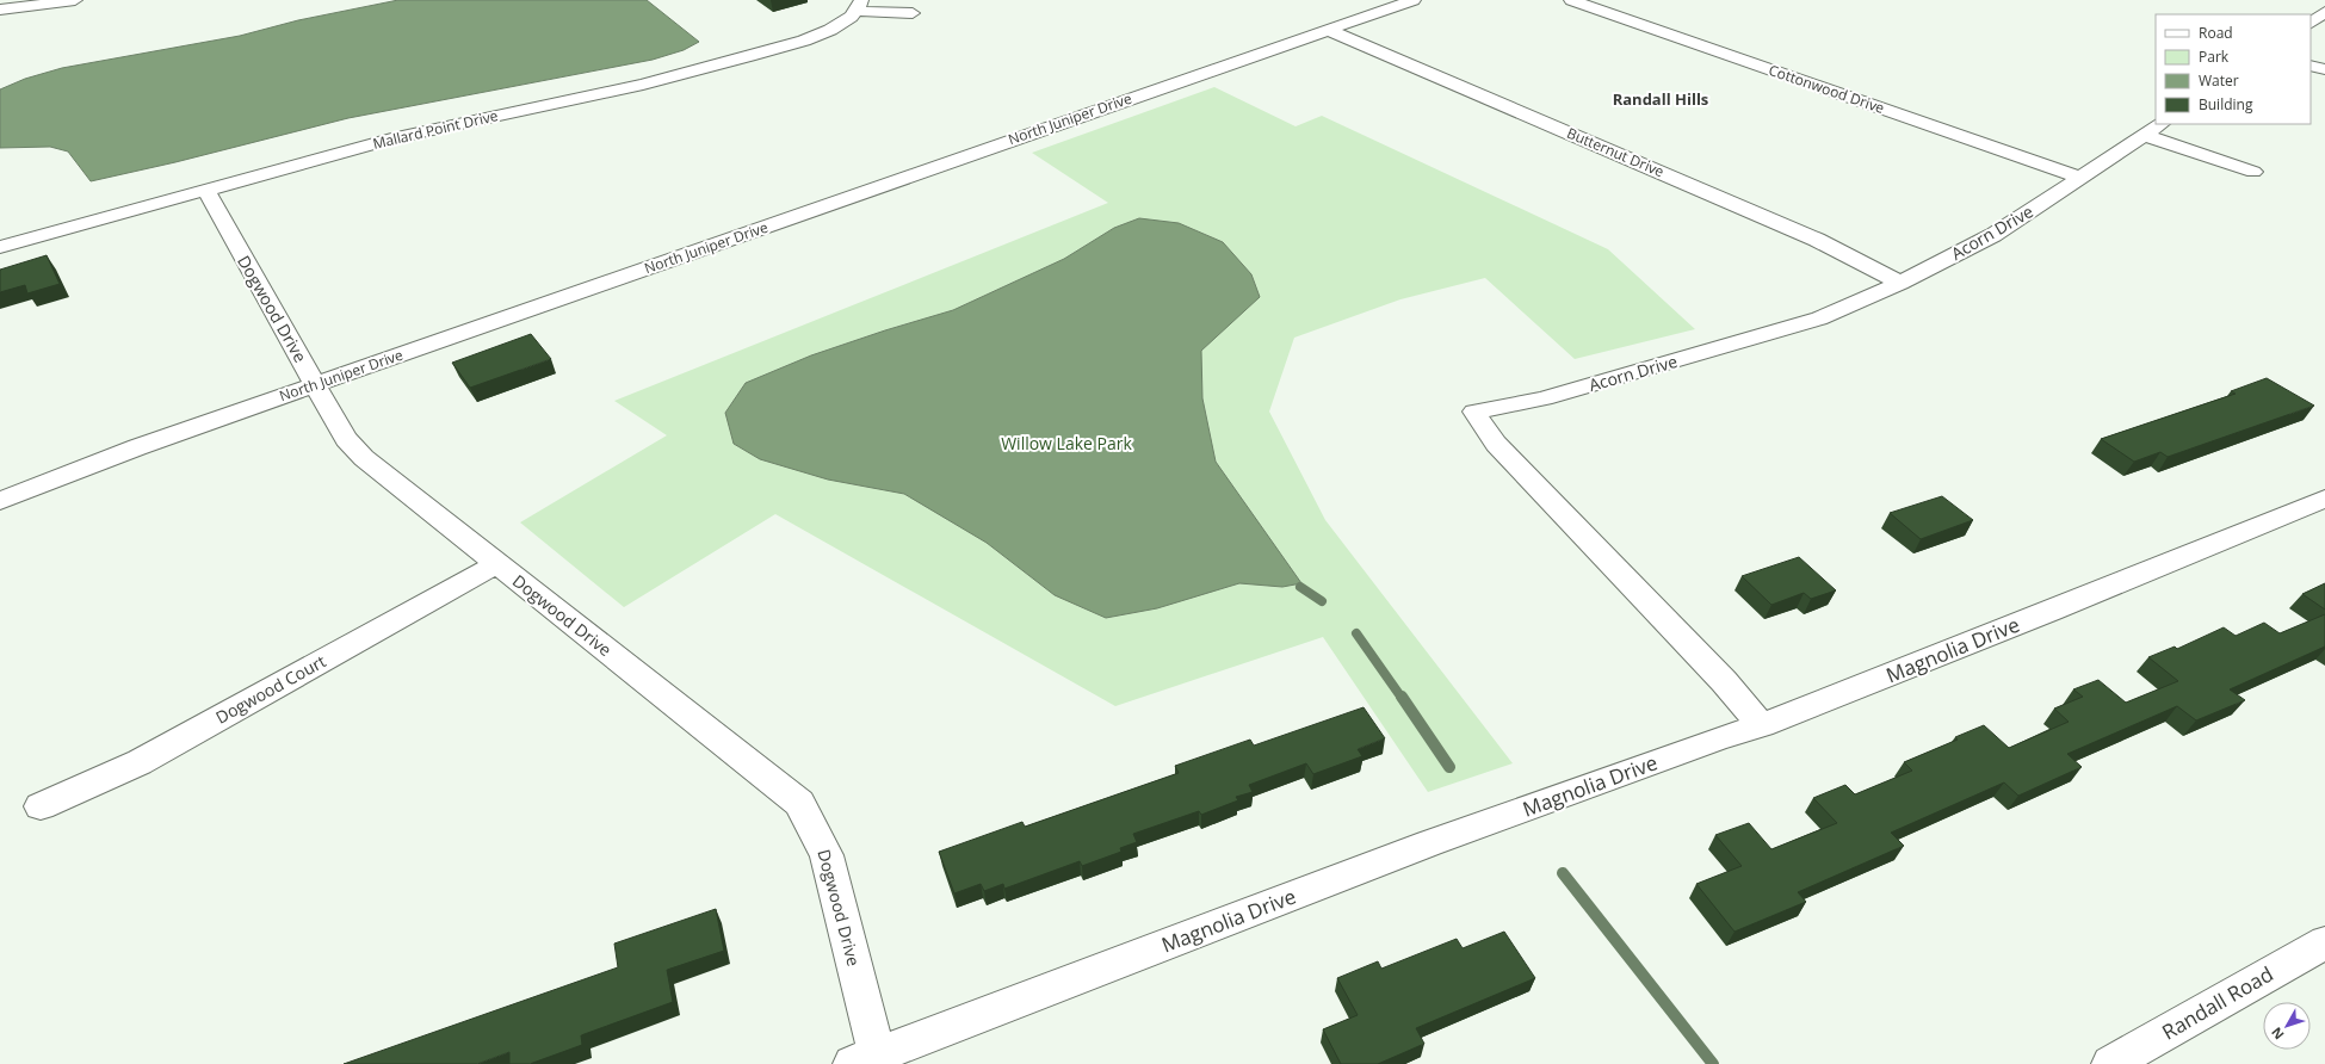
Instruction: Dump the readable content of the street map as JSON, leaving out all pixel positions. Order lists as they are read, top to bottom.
{
  "streets": {
    "street": [
      "Cottonwood Drive",
      "North Juniper Drive",
      "Mallard Point Drive",
      "Butternut Drive",
      "Acorn Drive",
      "Dogwood Drive",
      "Magnolia Drive",
      "Dogwood Court",
      "Randall Road"
    ]
  },
  "crossings": [
    ["Cottonwood Drive", "Acorn Drive"],
    ["North Juniper Drive", "Butternut Drive"],
    ["North Juniper Drive", "Dogwood Drive"],
    ["Mallard Point Drive", "Dogwood Drive"],
    ["Butternut Drive", "Acorn Drive"],
    ["Acorn Drive", "Magnolia Drive"],
    ["Dogwood Drive", "Magnolia Drive"],
    ["Dogwood Drive", "Dogwood Court"]
  ],
  "districts": ["Randall Hills"],
  "parks": ["Willow Lake Park"],
  "legend": [
    "Road",
    "Park",
    "Water",
    "Building"
  ],
  "north": "bottom left"
}
